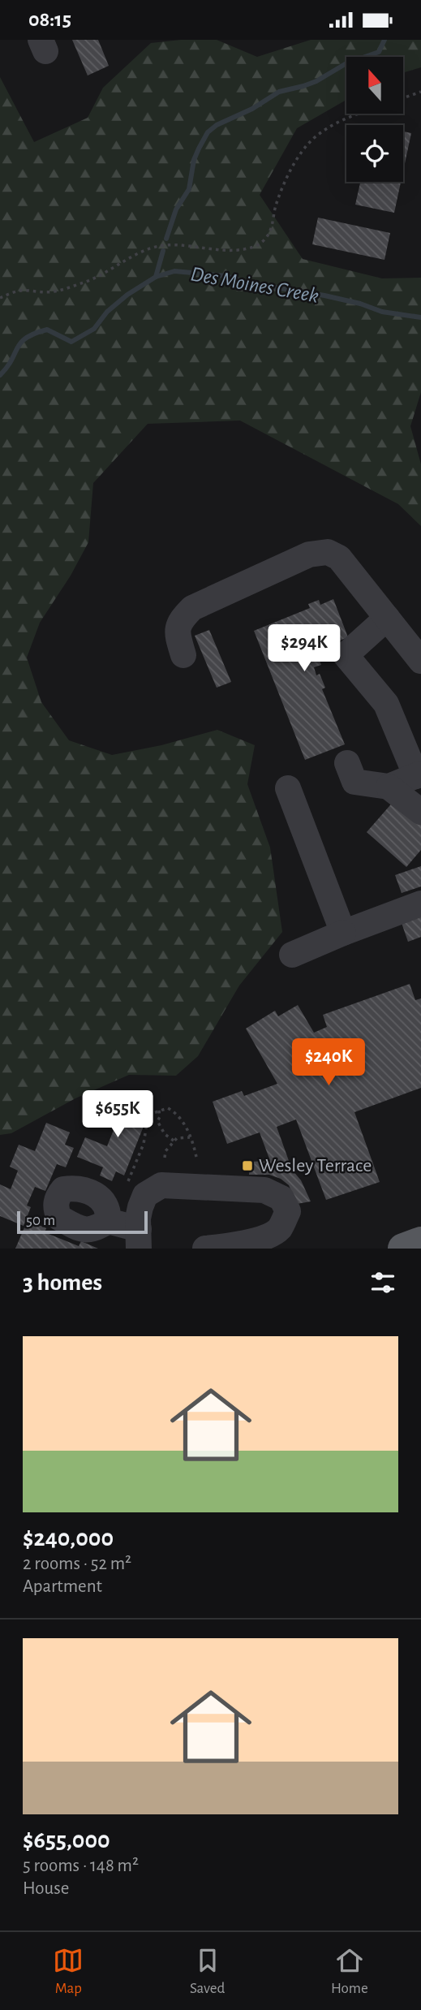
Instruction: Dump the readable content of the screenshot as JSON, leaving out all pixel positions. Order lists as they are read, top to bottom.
{
  "water": ["Des Moines Creek"],
  "places": {
    "transit": ["Wesley Terrace"]
  },
  "scale_bar": "50 m",
  "north": "top",
  "page": {
    "status": "08:15",
    "price": ["$294K", "$240K", "$655K"],
    "scale": "50 m",
    "heading": "3 homes",
    "list": [
      {
        "name": "$240,000",
        "note": "2 rooms · 52 m² · Apartment"
      },
      {
        "name": "$655,000",
        "note": "5 rooms · 148 m² · House"
      }
    ],
    "tabs": ["Map", "Saved", "Home"]
  }
}
